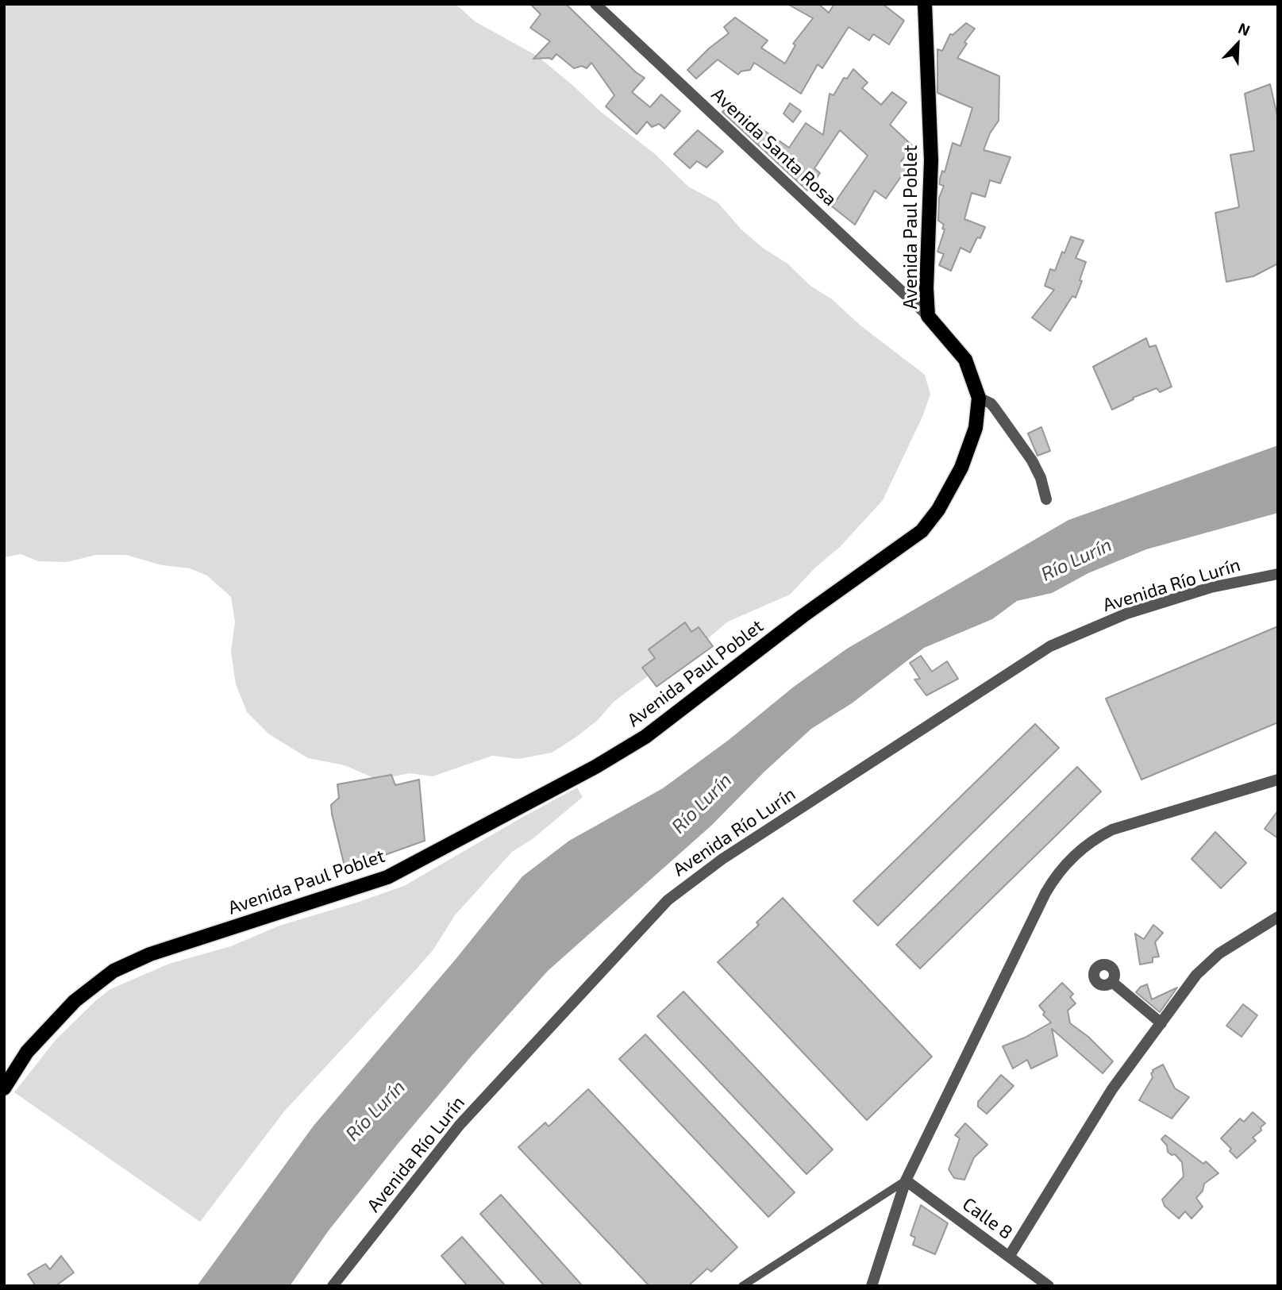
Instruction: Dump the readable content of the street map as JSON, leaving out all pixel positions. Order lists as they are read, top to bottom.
{
  "streets": {
    "main road": ["Avenida Paul Poblet"],
    "street": ["Avenida Santa Rosa", "Avenida Río Lurín", "Calle 8"]
  },
  "crossings": [
    ["Avenida Santa Rosa", "Avenida Paul Poblet"]
  ],
  "water": ["Río Lurín"],
  "north": "top right"
}
